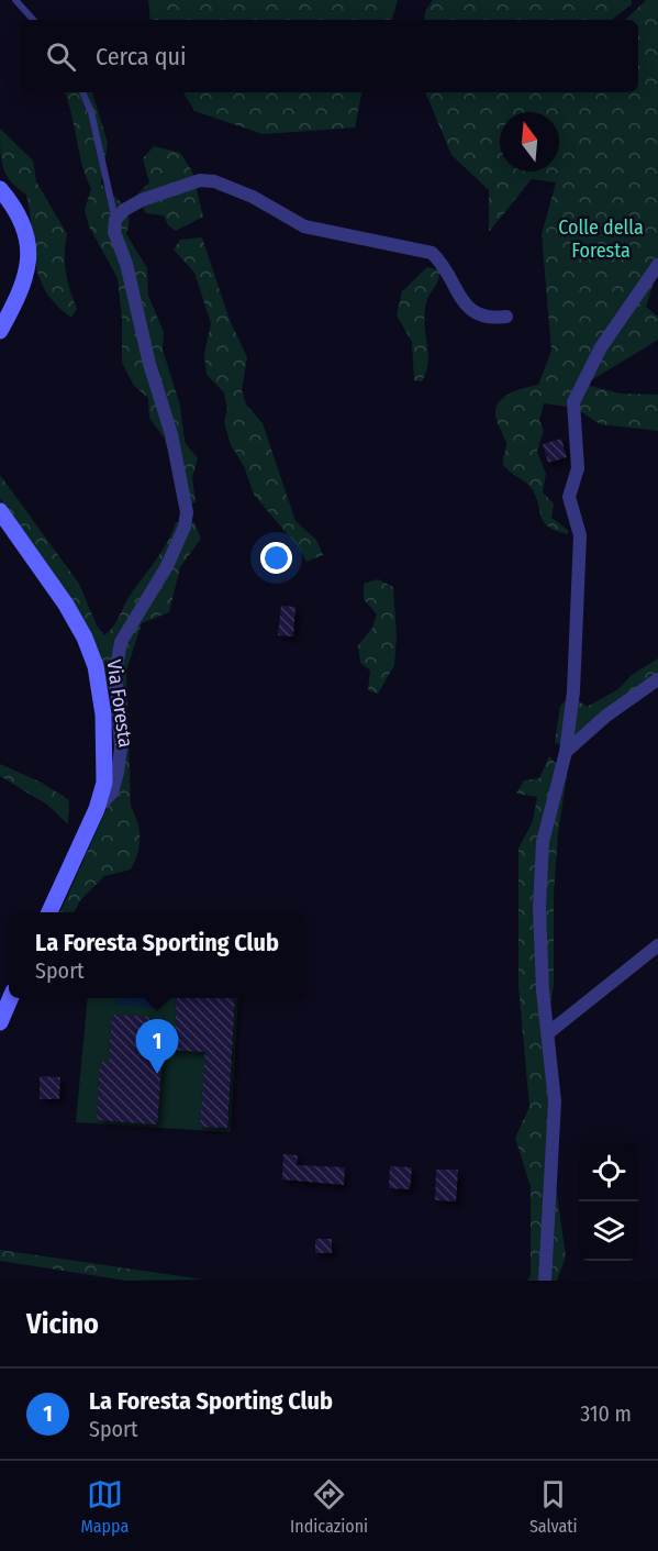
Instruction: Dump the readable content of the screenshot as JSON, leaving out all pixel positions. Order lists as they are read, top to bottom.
{
  "streets": {
    "main road": ["Via Foresta"]
  },
  "parks": ["Colle della Foresta"],
  "north": "top",
  "page": {
    "search": "Cerca qui",
    "popup": ["La Foresta Sporting Club", "Sport"],
    "pins": "1",
    "heading": "Vicino",
    "list": [
      {
        "mark": "1",
        "name": "La Foresta Sporting Club",
        "note": "Sport",
        "value": "310 m"
      }
    ],
    "nav": ["Mappa", "Indicazioni", "Salvati"]
  }
}
